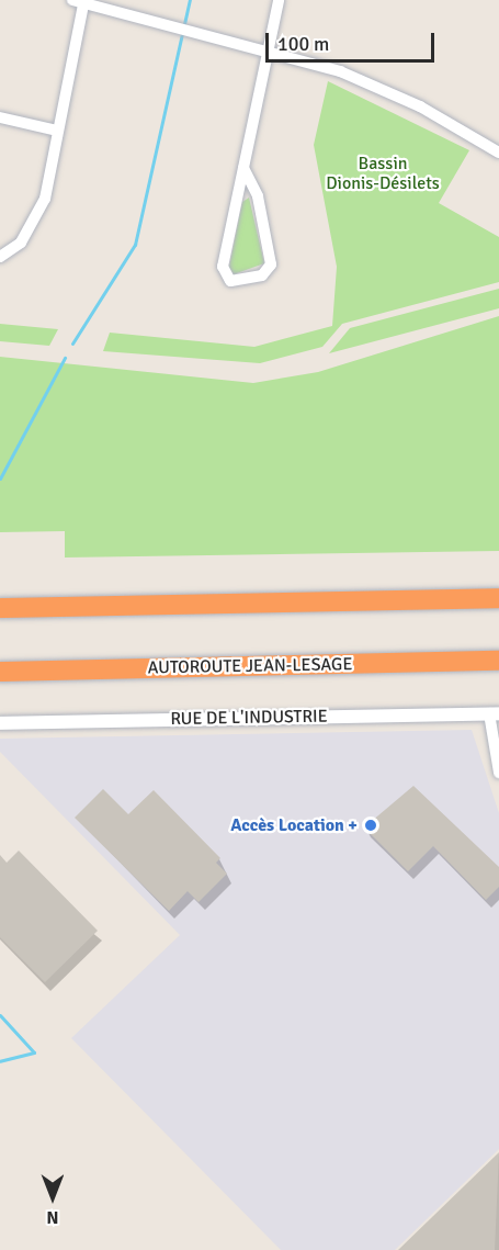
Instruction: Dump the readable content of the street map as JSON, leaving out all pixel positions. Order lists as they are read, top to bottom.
{
  "streets": {
    "highway": ["AUTOROUTE JEAN-LESAGE"],
    "street": ["RUE DE L'INDUSTRIE"]
  },
  "parks": ["Bassin Dionis-Désilets"],
  "places": ["Accès Location +"],
  "scale_bar": "100 m",
  "north": "bottom"
}
